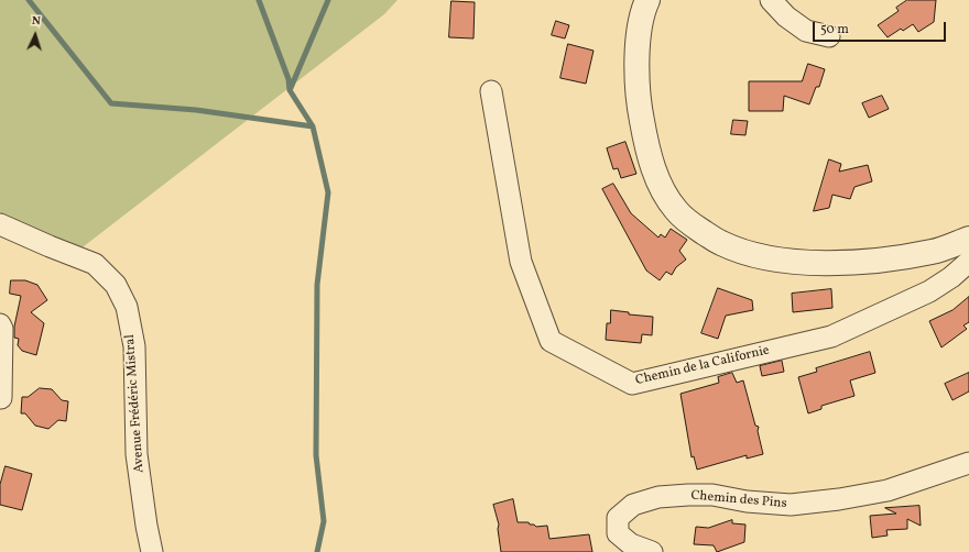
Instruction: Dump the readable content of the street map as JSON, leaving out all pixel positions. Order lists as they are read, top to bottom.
{
  "streets": {
    "street": ["Chemin de la Californie", "Avenue Frédéric Mistral", "Chemin des Pins"]
  },
  "scale_bar": "50 m",
  "north": "top"
}
